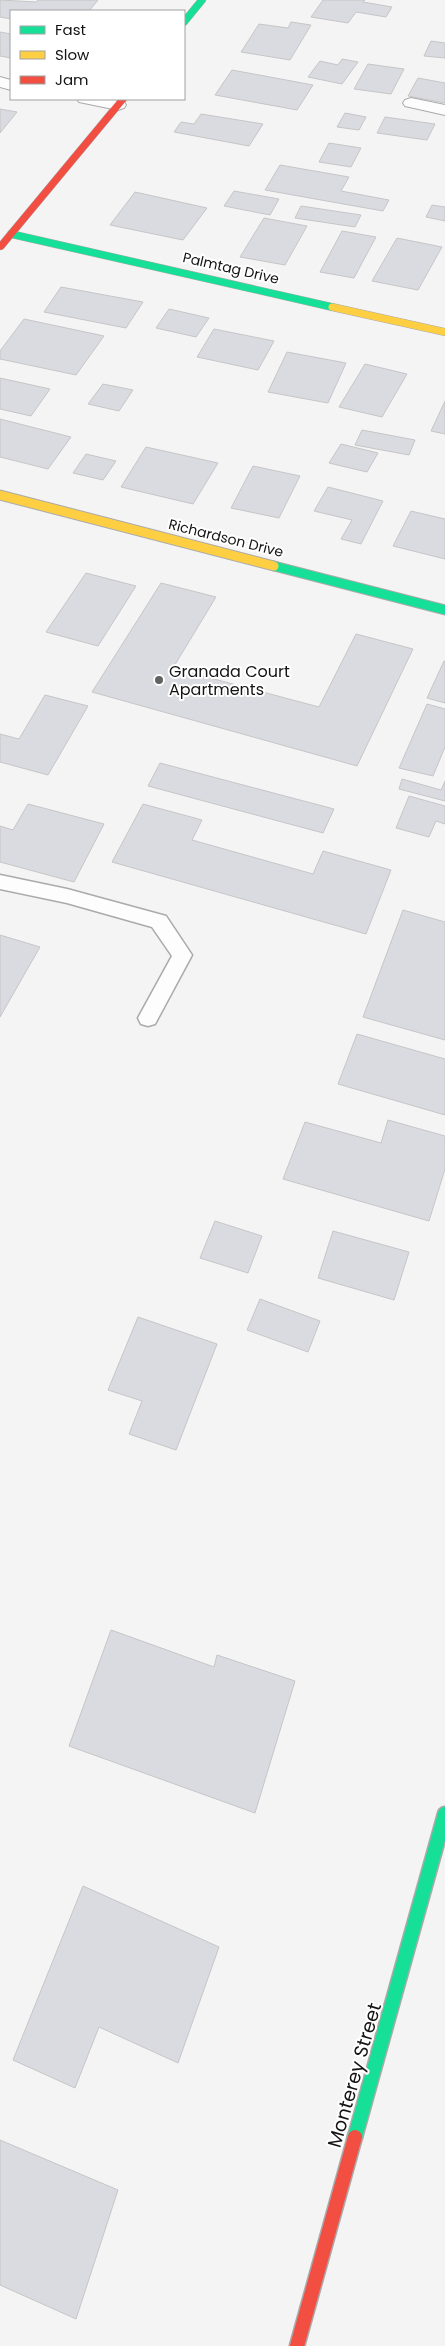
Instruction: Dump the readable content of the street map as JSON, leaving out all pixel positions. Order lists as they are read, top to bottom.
{
  "streets": {
    "street": ["Palmtag Drive", "Richardson Drive", "Monterey Street"]
  },
  "places": ["Granada Court Apartments"],
  "legend": ["Fast", "Slow", "Jam"]
}
